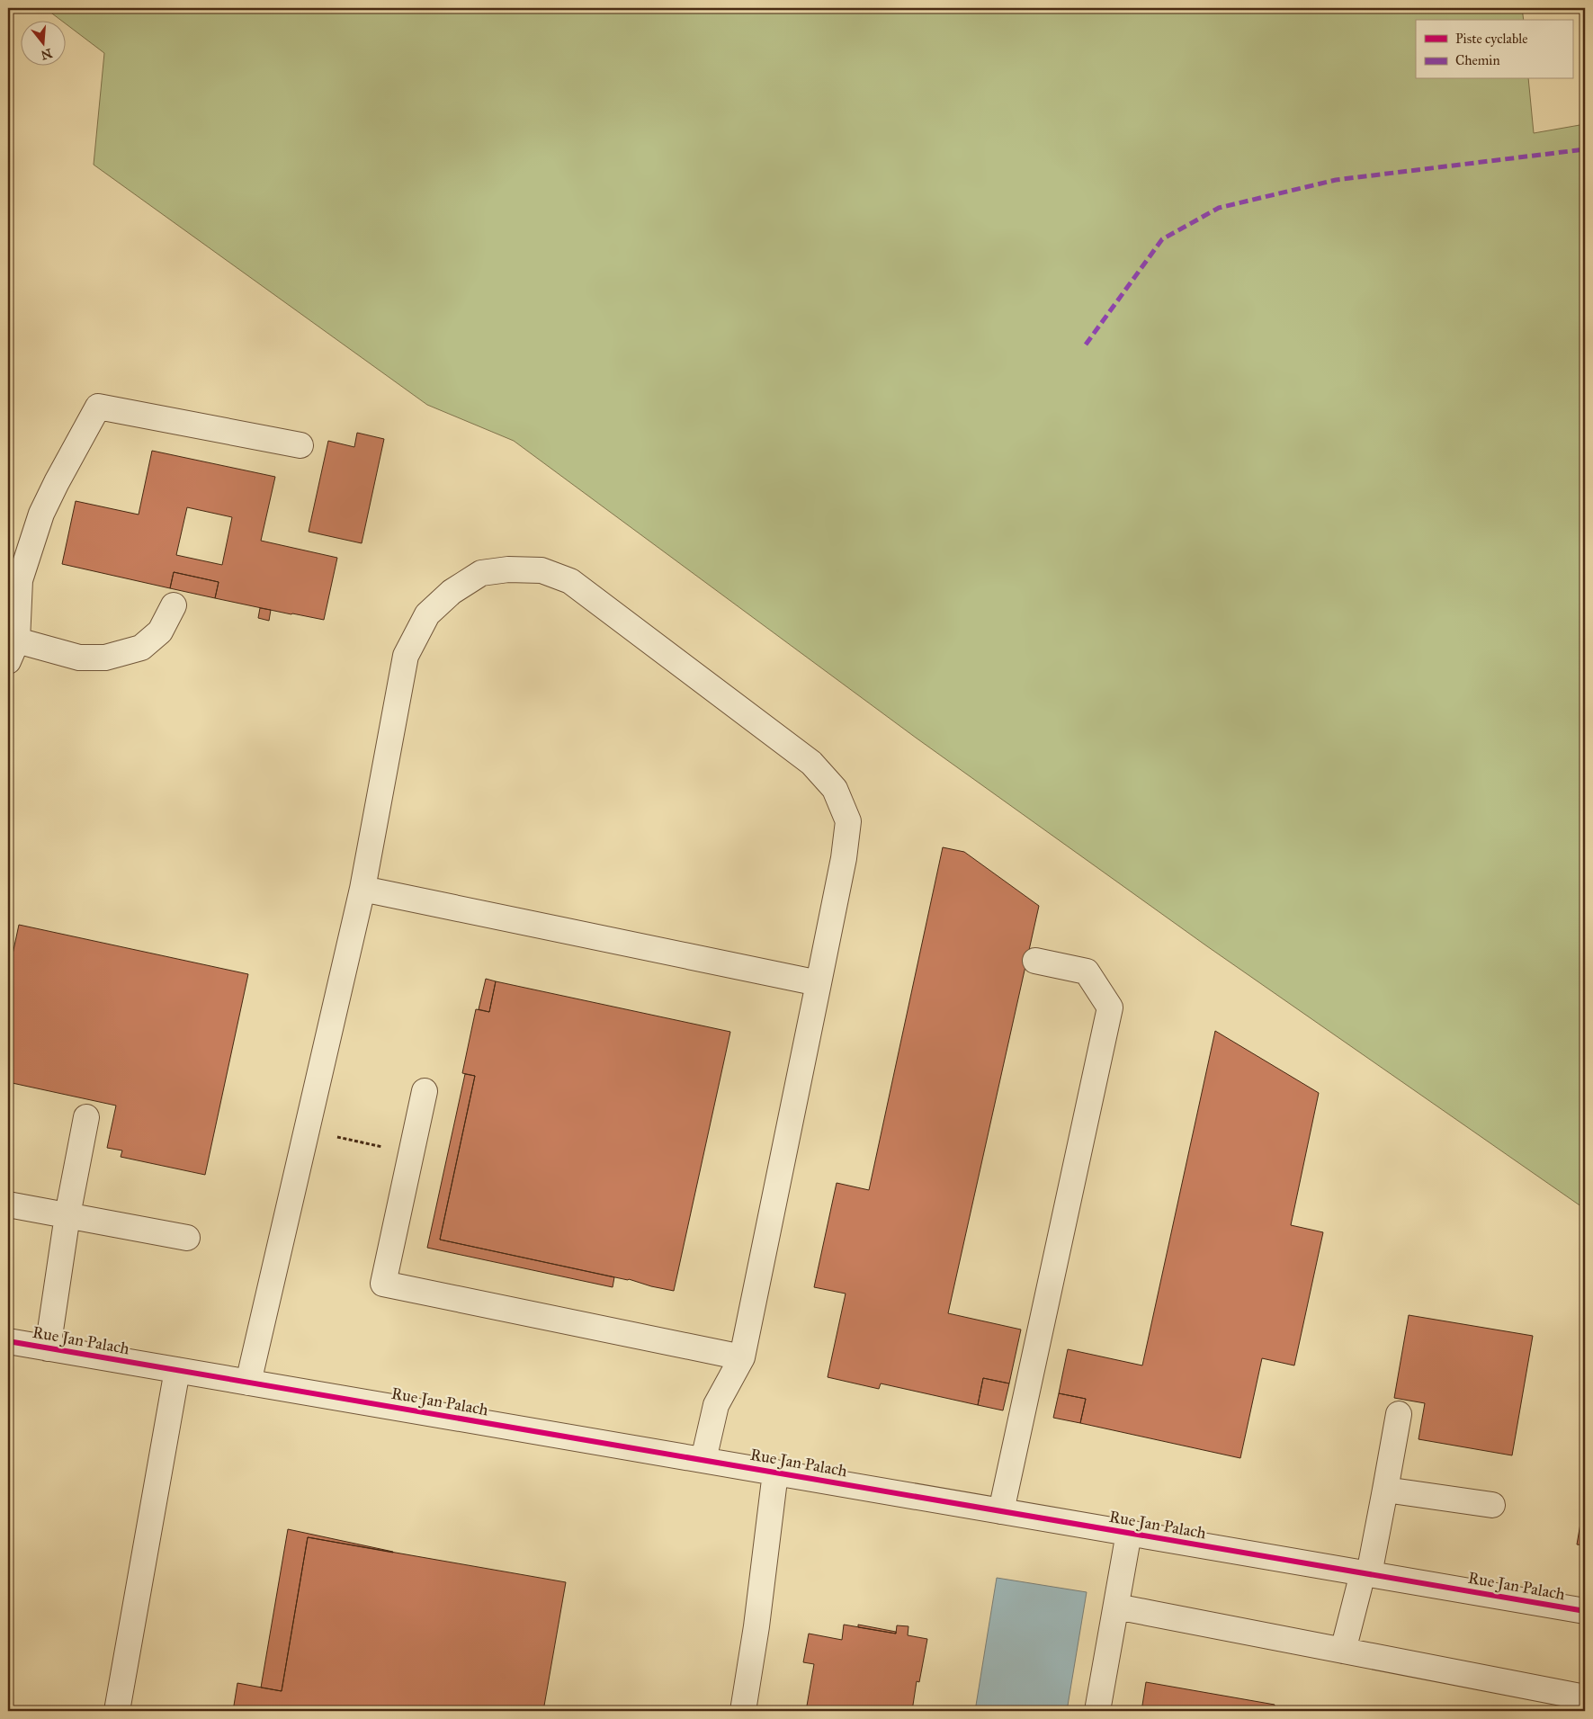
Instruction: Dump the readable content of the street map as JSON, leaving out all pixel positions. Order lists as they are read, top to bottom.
{
  "streets": {
    "street": ["Rue Jan Palach"]
  },
  "legend": ["Piste cyclable", "Chemin"],
  "north": "bottom"
}
